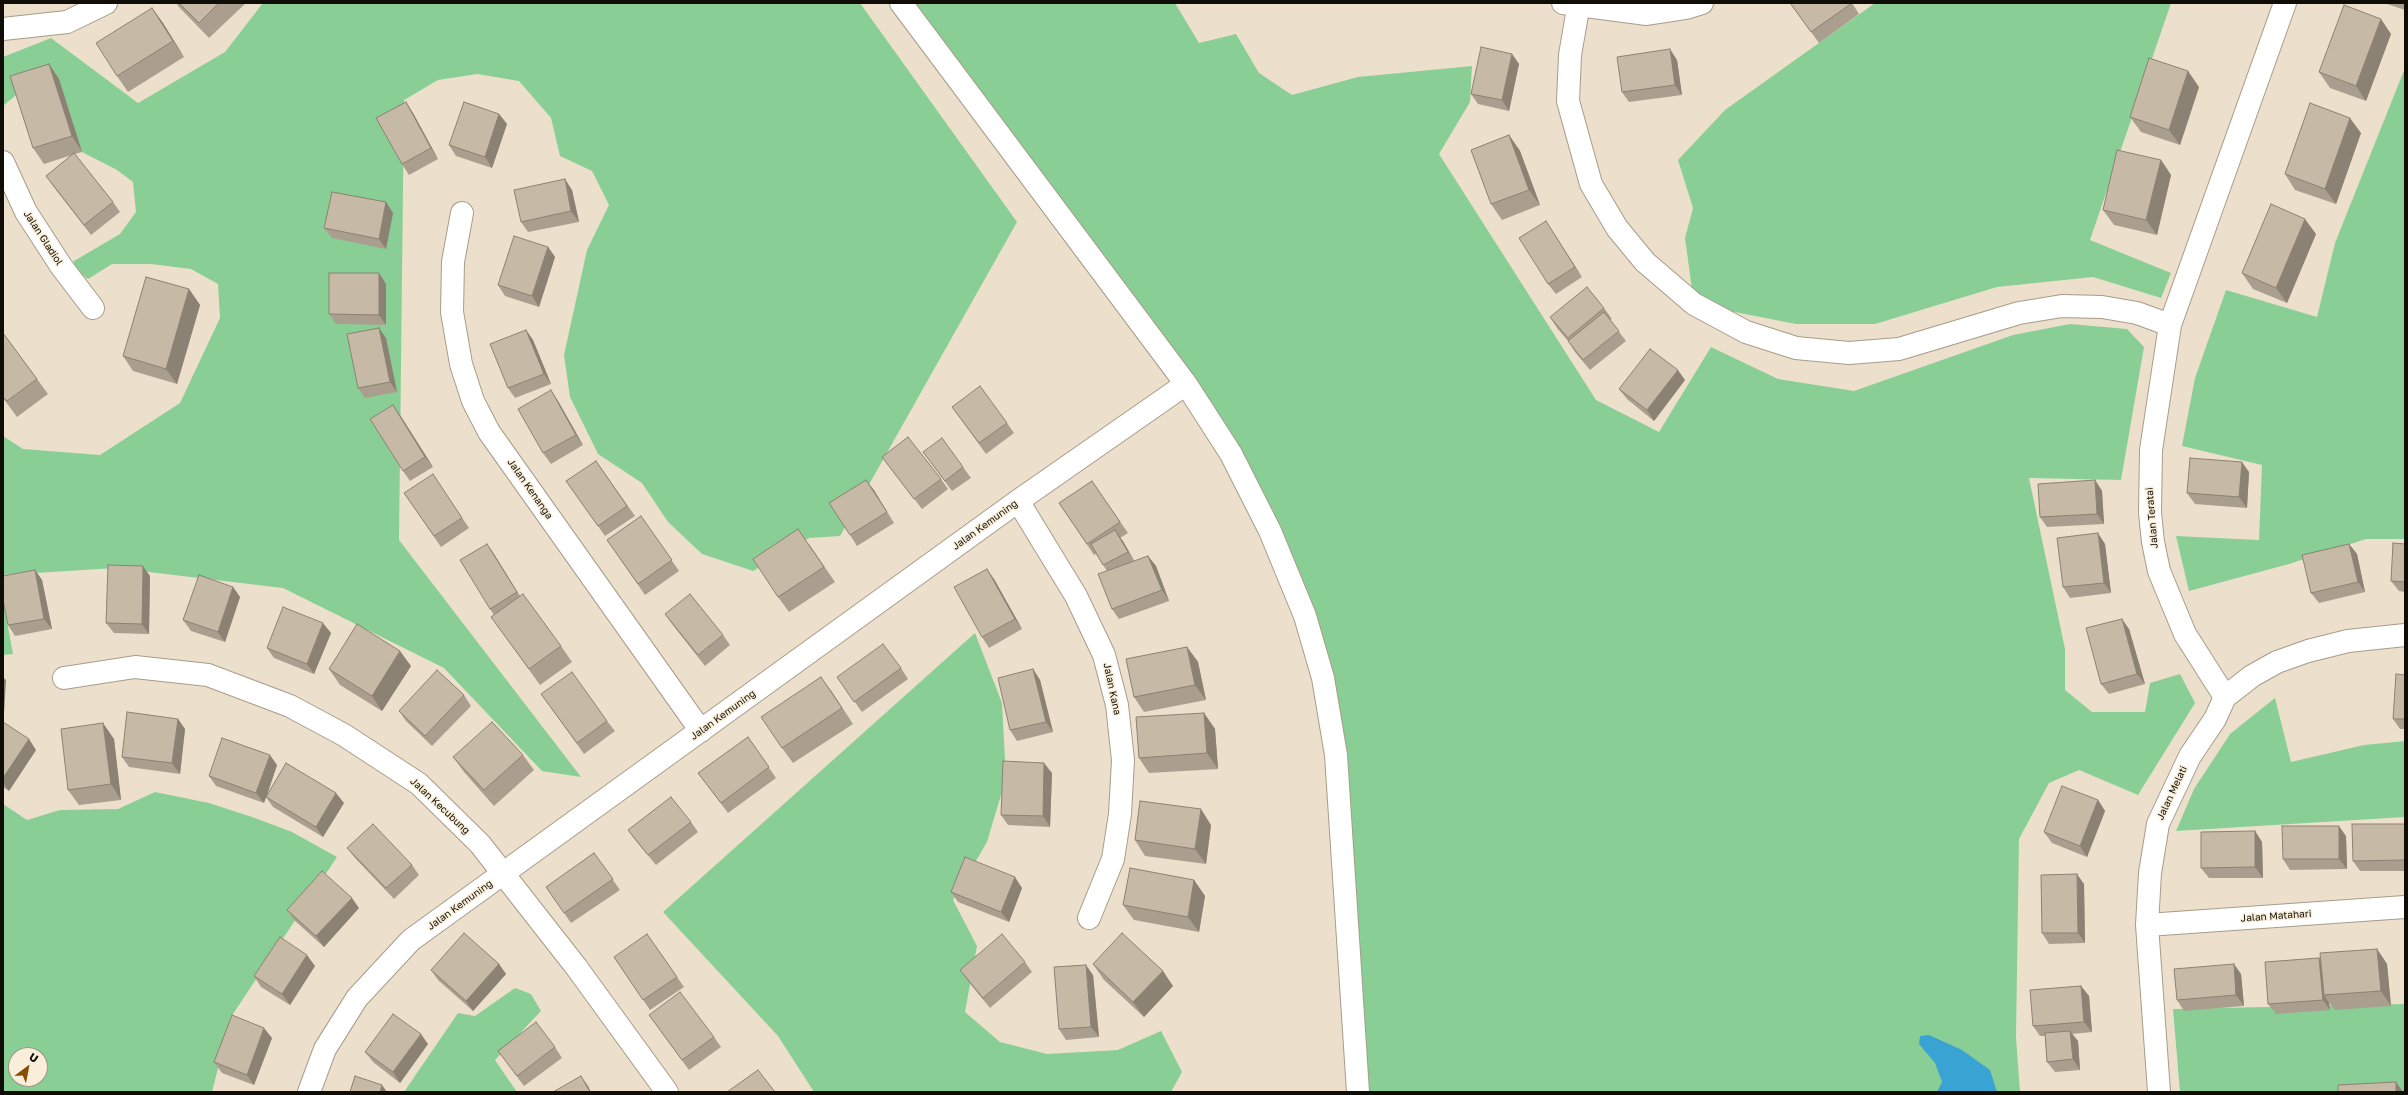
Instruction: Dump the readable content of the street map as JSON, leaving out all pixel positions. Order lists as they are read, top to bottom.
{
  "streets": {
    "street": [
      "Jalan Gladiol",
      "Jalan Kenanga",
      "Jalan Teratai",
      "Jalan Kemuning",
      "Jalan Kana",
      "Jalan Melati",
      "Jalan Kecubung",
      "Jalan Matahari"
    ]
  },
  "crossings": [
    ["Jalan Kenanga", "Jalan Kemuning"],
    ["Jalan Teratai", "Jalan Melati"],
    ["Jalan Kemuning", "Jalan Kana"],
    ["Jalan Kemuning", "Jalan Kecubung"],
    ["Jalan Melati", "Jalan Matahari"]
  ],
  "north": "top right"
}
